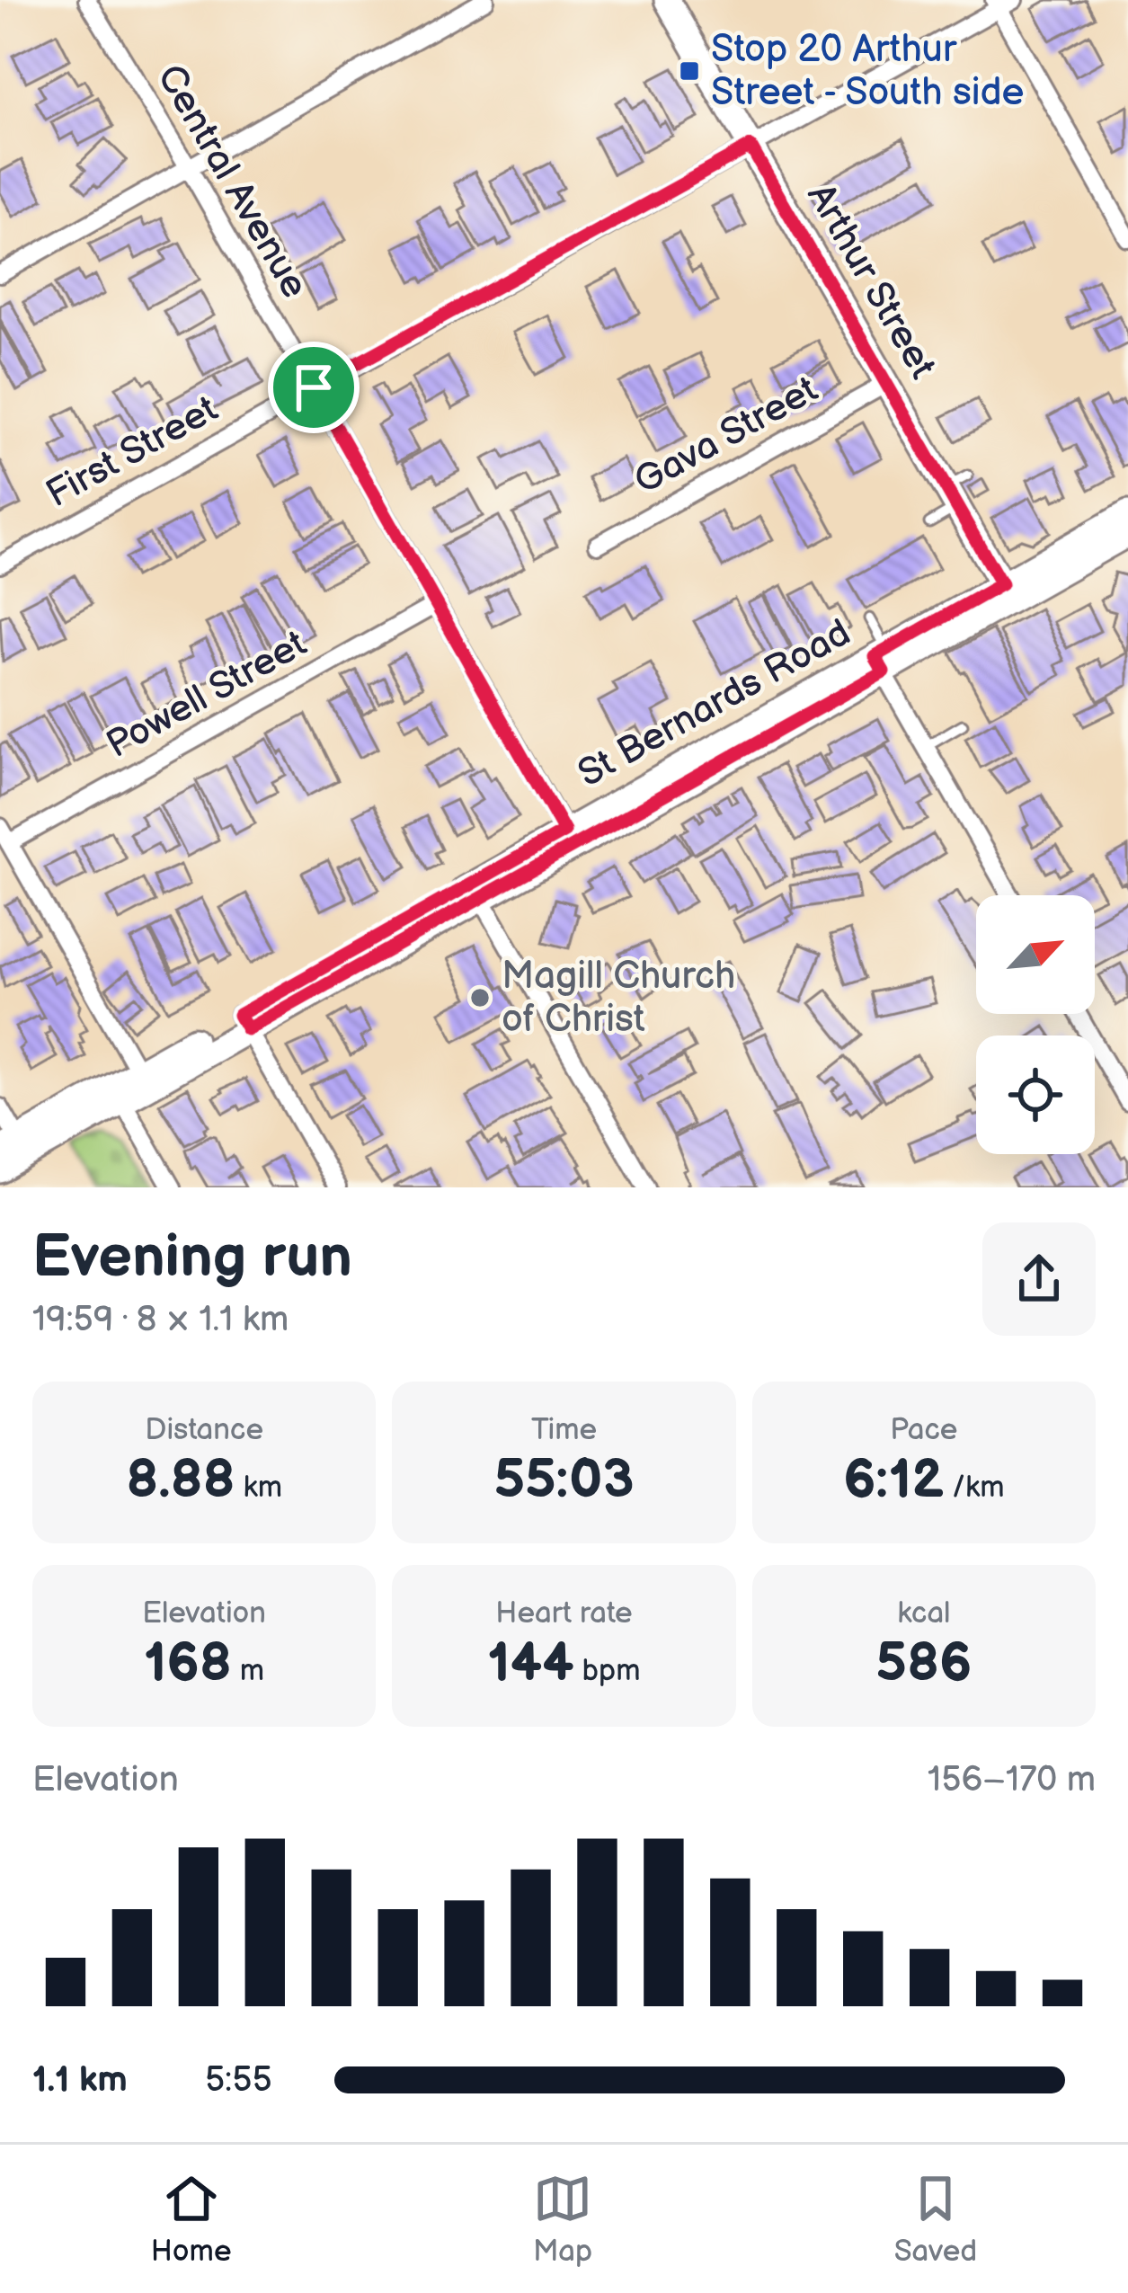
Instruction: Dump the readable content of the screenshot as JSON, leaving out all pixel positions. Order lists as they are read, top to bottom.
{
  "streets": {
    "main road": ["Arthur Street", "St Bernards Road"],
    "street": [
      "Central Avenue",
      "Gava Street",
      "First Street",
      "Powell Street"
    ]
  },
  "crossings": [
    ["Central Avenue", "First Street"],
    ["Central Avenue", "Powell Street"],
    ["Central Avenue", "St Bernards Road"],
    ["Arthur Street", "Gava Street"],
    ["Arthur Street", "First Street"],
    ["Arthur Street", "St Bernards Road"]
  ],
  "places": {
    "transit": ["Stop 20 Arthur Street - South side"],
    "other": ["Magill Church of Christ"]
  },
  "north": "top right",
  "page": {
    "heading": ["Evening run", "19:59 · 8 × 1.1 km"],
    "stats": [
      ["Distance", "8.88 km"],
      ["Time", "55:03"],
      ["Pace", "6:12 /km"],
      ["Elevation", "168 m"],
      ["Heart rate", "144 bpm"],
      ["kcal", "586"]
    ],
    "chart": ["Elevation", "156–170 m"],
    "list": [
      {
        "name": "1.1 km",
        "note": "5:55"
      }
    ],
    "tabs": ["Home", "Map", "Saved"]
  }
}
